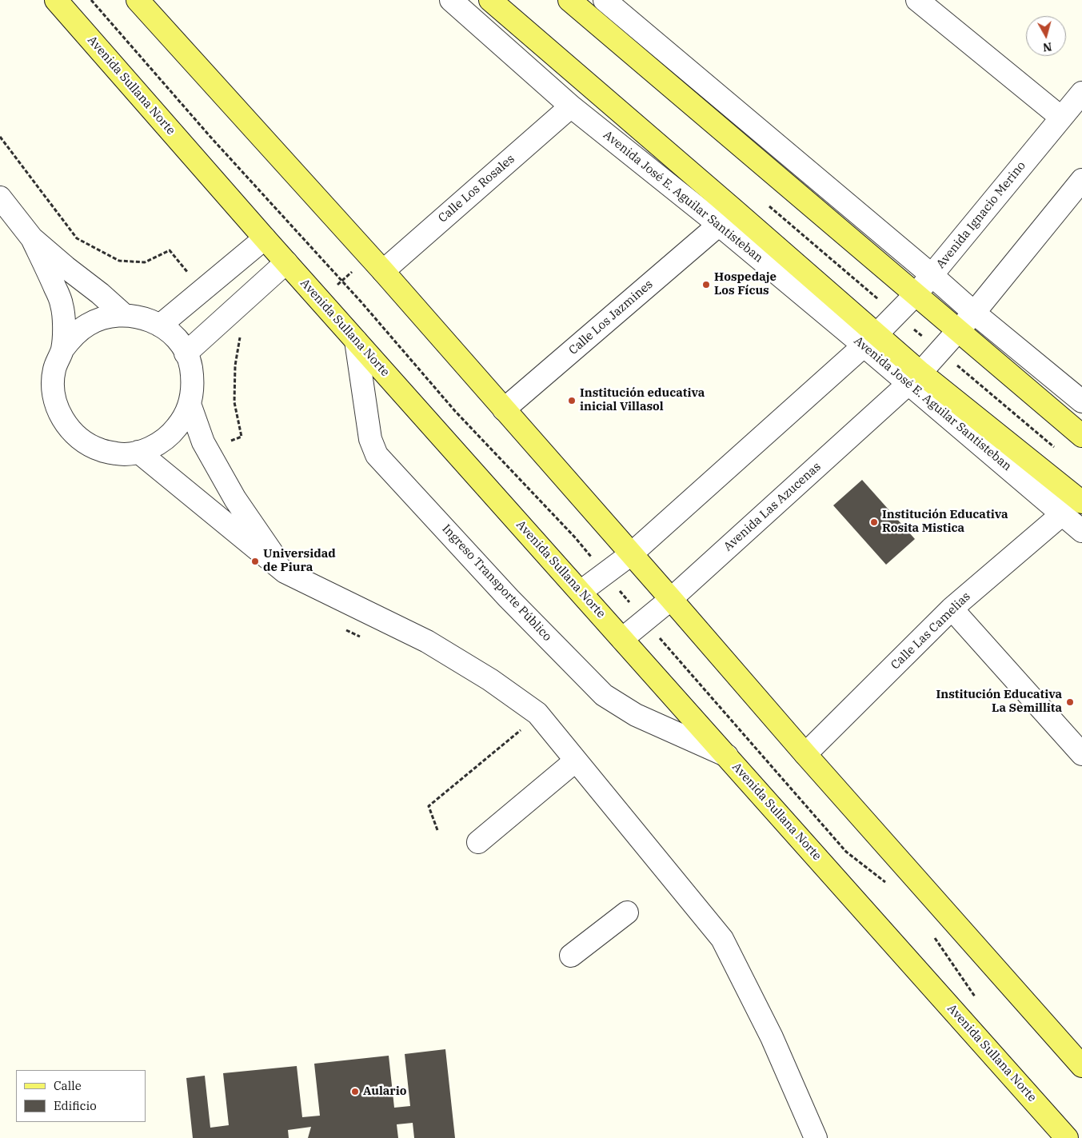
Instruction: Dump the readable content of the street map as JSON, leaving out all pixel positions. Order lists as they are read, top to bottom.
{
  "streets": {
    "main road": ["Avenida Sullana Norte", "Avenida José E. Aguilar Santisteban"],
    "street": [
      "Calle Los Rosales",
      "Avenida Ignacio Merino",
      "Calle Los Jazmines",
      "Avenida Las Azucenas",
      "Ingreso Transporte Público",
      "Calle Las Camelias"
    ]
  },
  "crossings": [
    ["Avenida Sullana Norte", "Avenida Las Azucenas"],
    ["Avenida Sullana Norte", "Ingreso Transporte Público"],
    ["Calle Los Rosales", "Avenida José E. Aguilar Santisteban"],
    ["Avenida José E. Aguilar Santisteban", "Avenida Ignacio Merino"],
    ["Avenida José E. Aguilar Santisteban", "Calle Los Jazmines"],
    ["Avenida José E. Aguilar Santisteban", "Avenida Las Azucenas"],
    ["Avenida José E. Aguilar Santisteban", "Calle Las Camelias"]
  ],
  "places": [
    "Hospedaje Los Fícus",
    "Institución educativa inicial Villasol",
    "Institución Educativa Rosita Mistica",
    "Universidad de Piura",
    "Institución Educativa La Semillita",
    "Aulario"
  ],
  "legend": ["Calle", "Edificio"],
  "north": "bottom"
}
